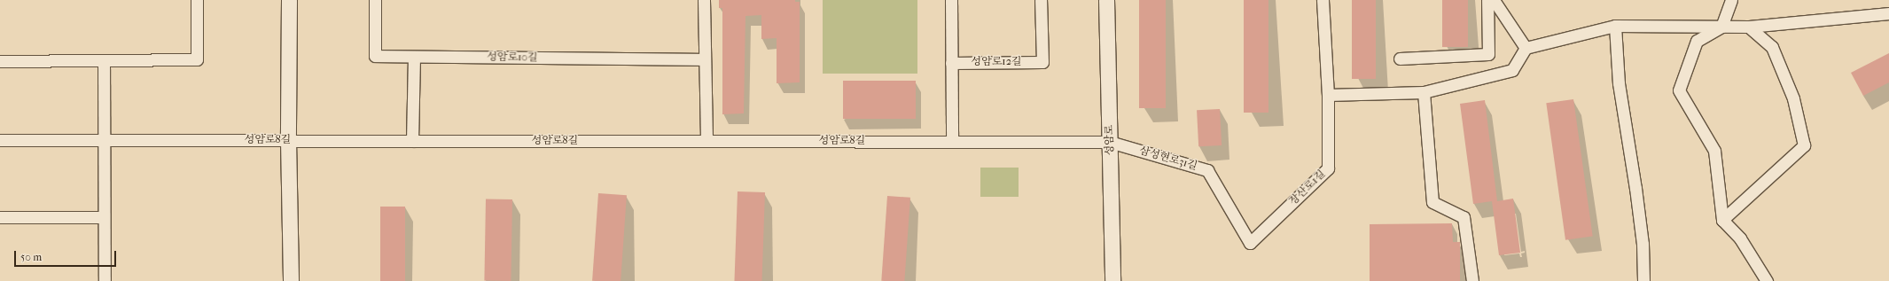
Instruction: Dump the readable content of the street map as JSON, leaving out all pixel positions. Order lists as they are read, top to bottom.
{
  "streets": {
    "street": [
      "성암로10길",
      "성암로12길",
      "성암로8길",
      "성암로",
      "삼성현로31길",
      "장산로1길"
    ]
  },
  "crossings": [
    ["성암로8길", "성암로"],
    ["성암로8길", "삼성현로31길"],
    ["성암로", "삼성현로31길"],
    ["삼성현로31길", "장산로1길"]
  ],
  "scale_bar": "50 m"
}
